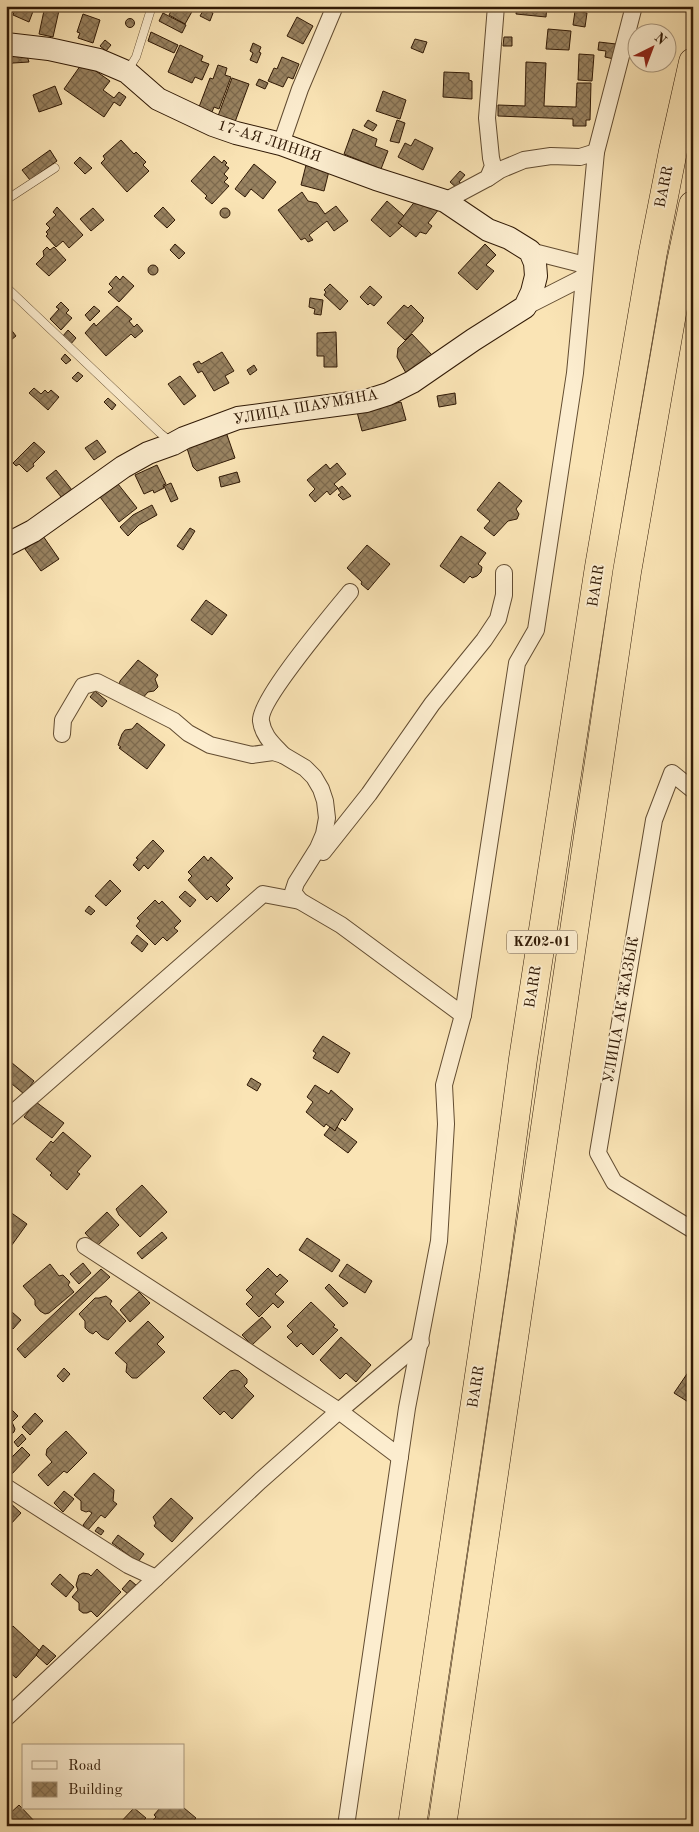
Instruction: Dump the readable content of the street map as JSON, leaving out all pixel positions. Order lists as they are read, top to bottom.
{
  "streets": {
    "highway": ["BARR", "KZ02-01"],
    "street": ["17-АЯ ЛИНИЯ", "УЛИЦА ШАУМЯНА", "УЛИЦА АК ЖАЗЫК"]
  },
  "legend": ["Road", "Building"],
  "north": "top right"
}
